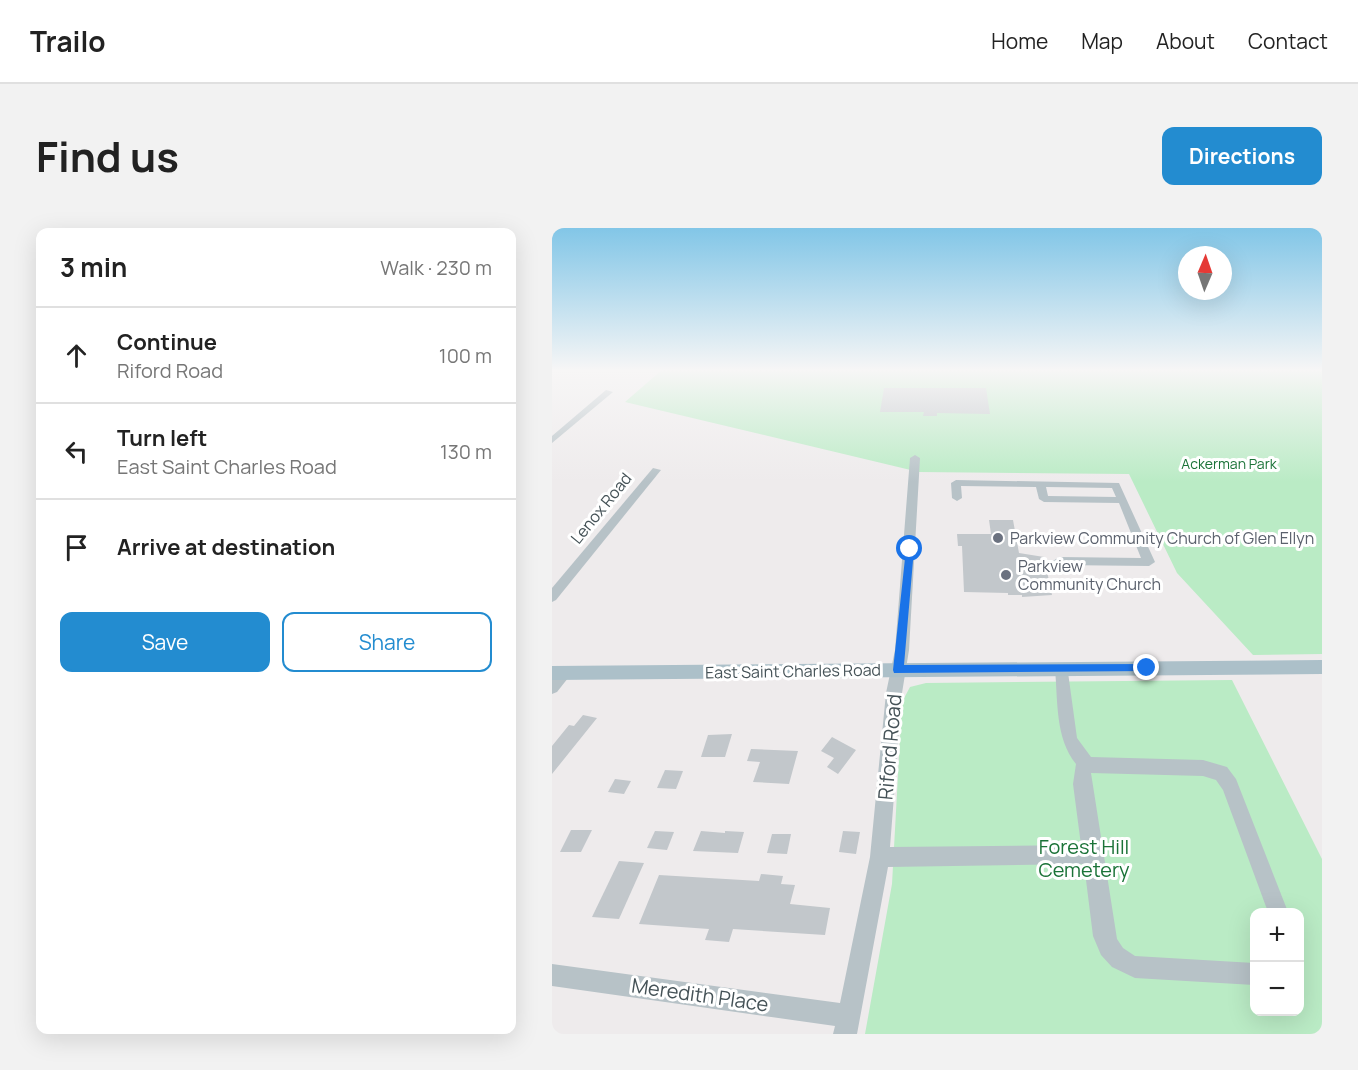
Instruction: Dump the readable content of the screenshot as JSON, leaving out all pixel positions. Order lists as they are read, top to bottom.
{
  "streets": {
    "main road": ["East Saint Charles Road"],
    "street": ["Lenox Road", "Riford Road", "Meredith Place"]
  },
  "crossings": [
    ["East Saint Charles Road", "Riford Road"],
    ["Riford Road", "Meredith Place"]
  ],
  "parks": ["Ackerman Park", "Forest Hill Cemetery"],
  "places": ["Parkview Community Church of Glen Ellyn", "Parkview Community Church"],
  "north": "top",
  "page": {
    "header": "Trailo",
    "nav": [
      "Home",
      "Map",
      "About",
      "Contact"
    ],
    "title": "Find us",
    "buttons": [
      "Directions",
      ["Save", "Share"]
    ],
    "heading": ["3 min", "Walk · 230 m"],
    "list": [
      ["Continue", "Riford Road", "100 m"],
      ["Turn left", "East Saint Charles Road", "130 m"],
      "Arrive at destination"
    ],
    "map_buttons": ["+", "−"]
  }
}
